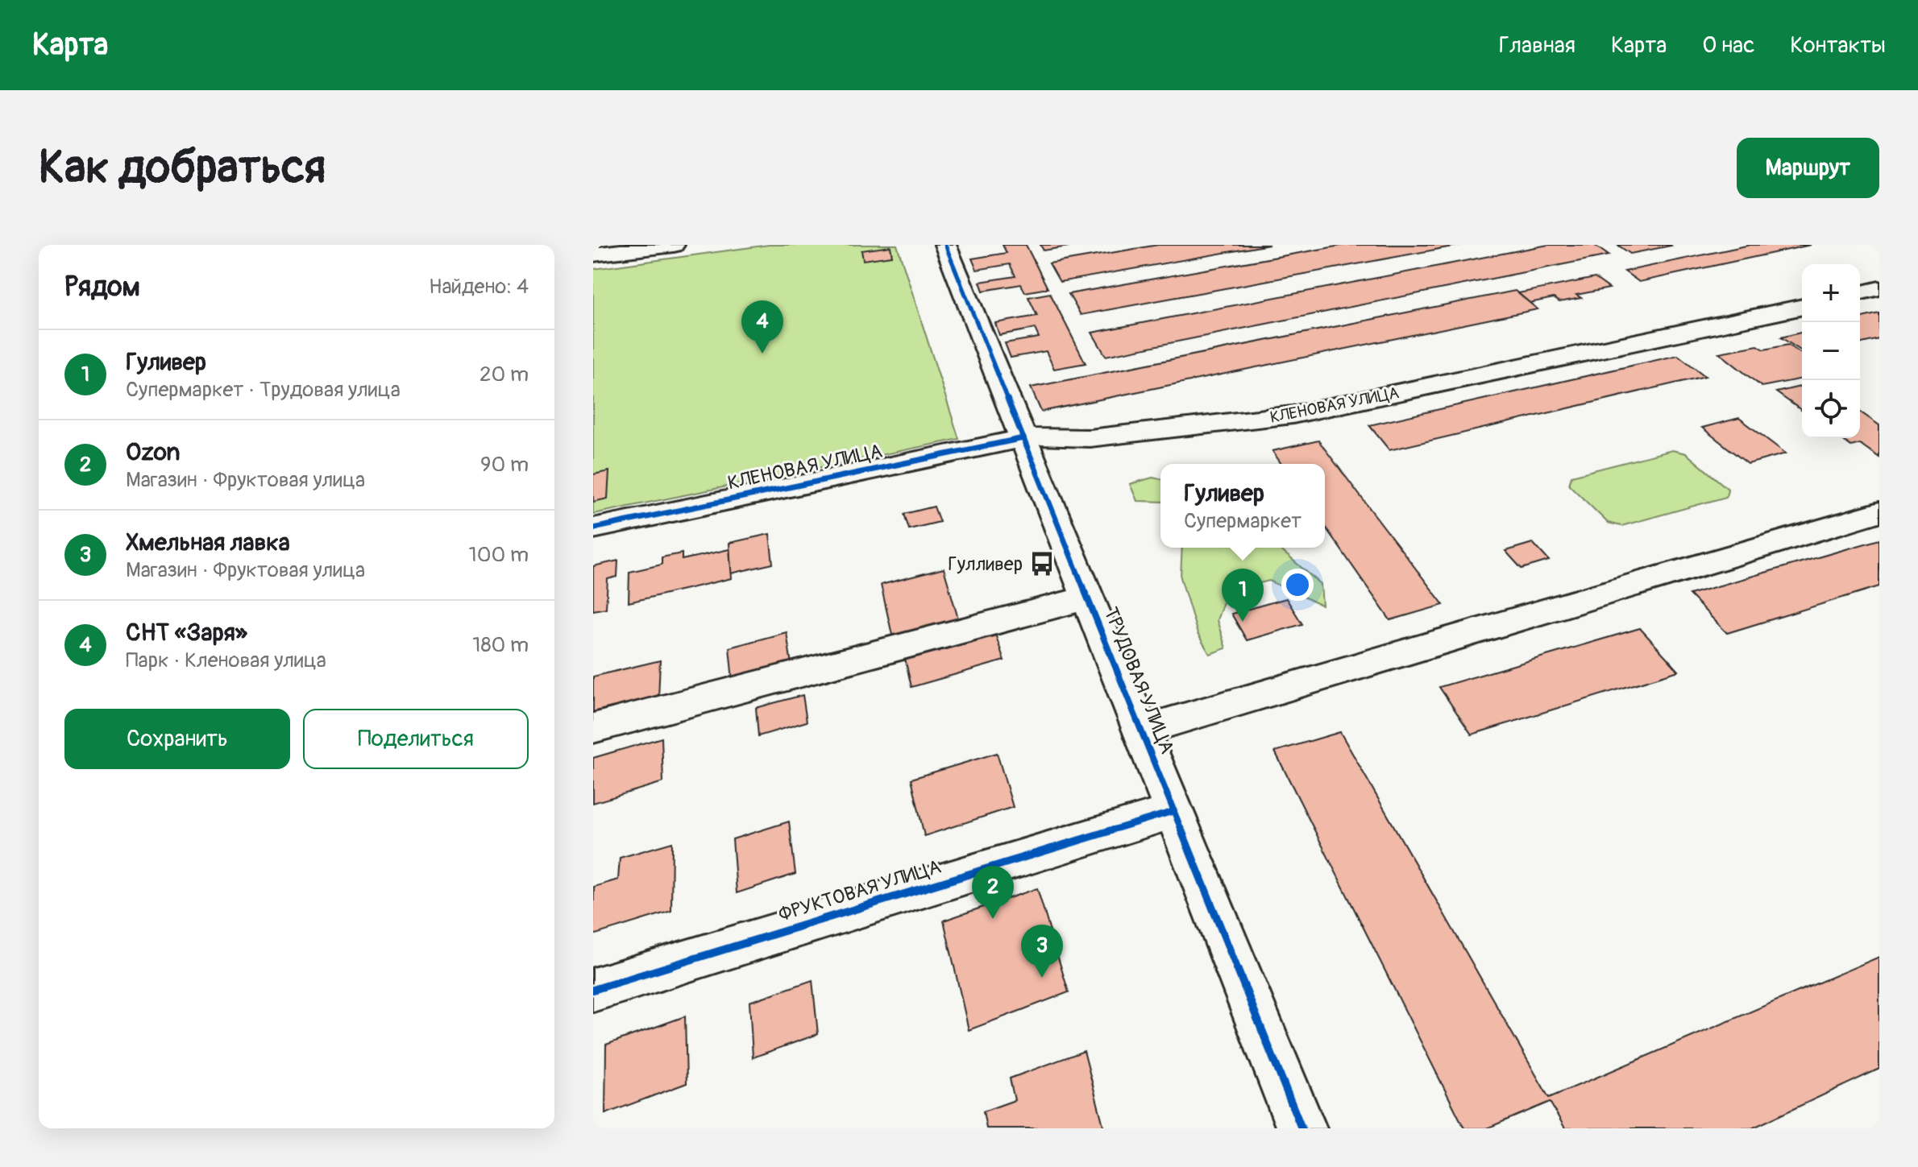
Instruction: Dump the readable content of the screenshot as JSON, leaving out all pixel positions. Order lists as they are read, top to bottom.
{
  "streets": {
    "street": ["КЛЕНОВАЯ УЛИЦА", "ТРУДОВАЯ УЛИЦА", "ФРУКТОВАЯ УЛИЦА"]
  },
  "crossings": [
    ["КЛЕНОВАЯ УЛИЦА", "ТРУДОВАЯ УЛИЦА"],
    ["ТРУДОВАЯ УЛИЦА", "ФРУКТОВАЯ УЛИЦА"]
  ],
  "places": {
    "bus stop": ["Гулливер"]
  },
  "page": {
    "header": "Карта",
    "nav": [
      "Главная",
      "Карта",
      "О нас",
      "Контакты"
    ],
    "buttons": [
      "Маршрут",
      ["Сохранить", "Поделиться"]
    ],
    "title": "Как добраться",
    "heading": ["Рядом", "Найдено: 4"],
    "map_buttons": ["+", "−"],
    "pins": [
      "4",
      "1",
      "2",
      "3"
    ],
    "list": [
      {
        "mark": "1",
        "name": "Гуливер",
        "note": "Супермаркет · Трудовая улица",
        "value": "20 m"
      },
      {
        "mark": "2",
        "name": "Ozon",
        "note": "Магазин · Фруктовая улица",
        "value": "90 m"
      },
      {
        "mark": "3",
        "name": "Хмельная лавка",
        "note": "Магазин · Фруктовая улица",
        "value": "100 m"
      },
      {
        "mark": "4",
        "name": "СНТ «Заря»",
        "note": "Парк · Кленовая улица",
        "value": "180 m"
      }
    ],
    "popup": ["Гуливер", "Супермаркет"]
  }
}
